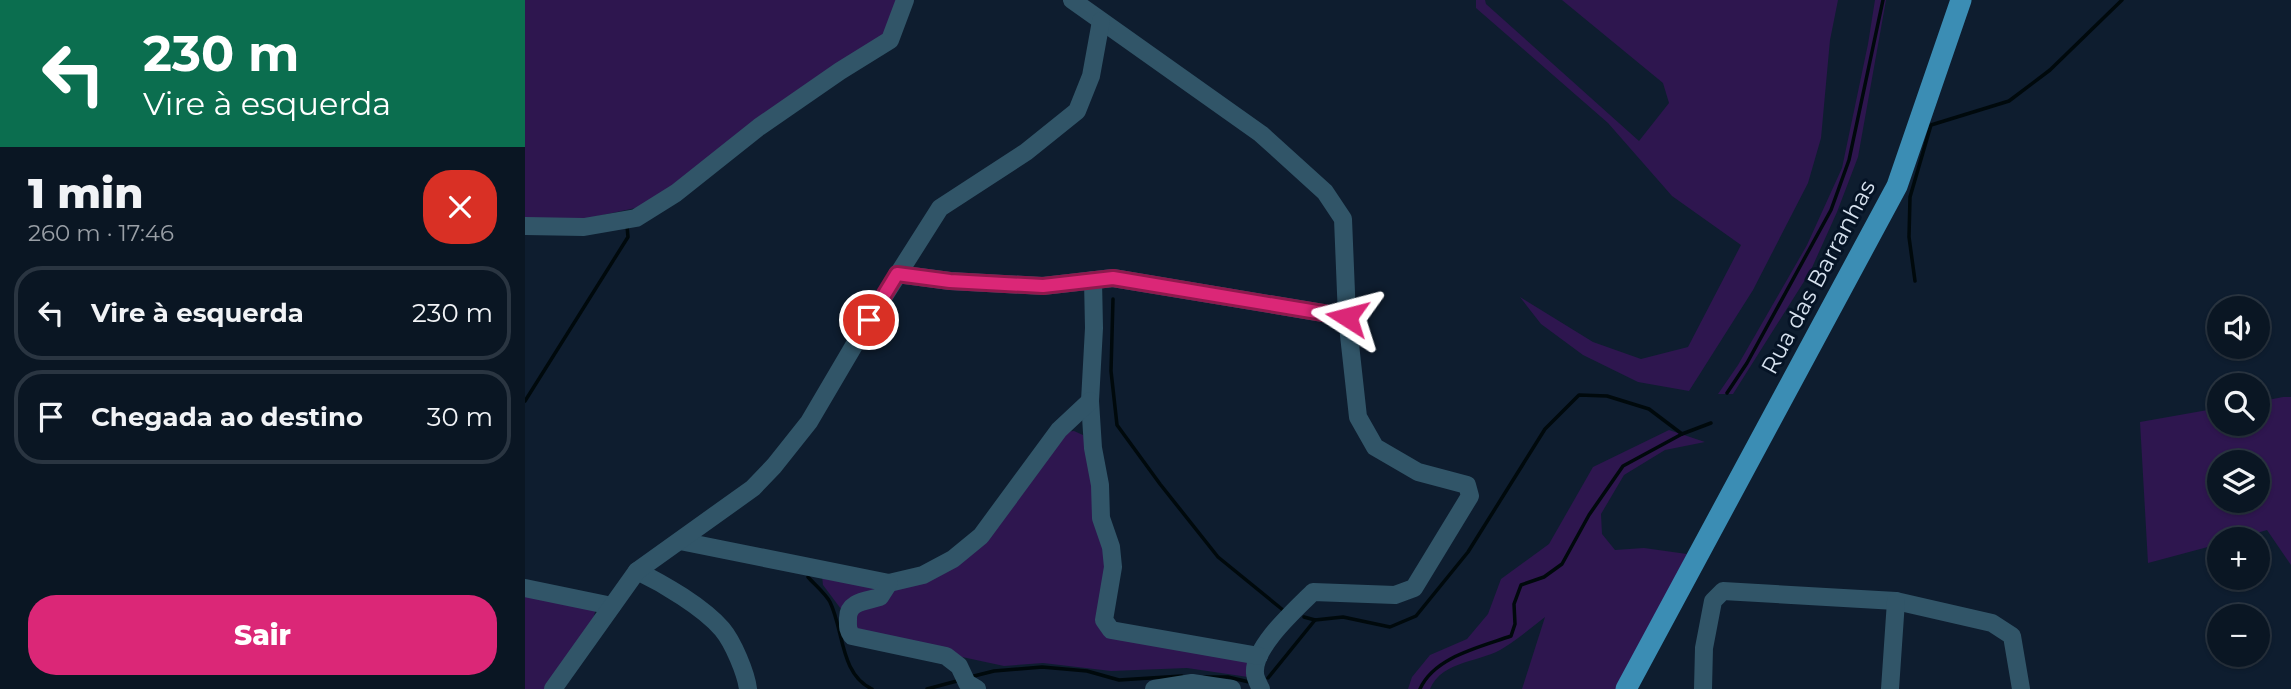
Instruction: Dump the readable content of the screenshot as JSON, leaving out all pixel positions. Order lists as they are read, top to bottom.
{
  "streets": {
    "main road": ["Rua das Barranhas"]
  },
  "page": {
    "turn": ["230 m", "Vire à esquerda"],
    "heading": ["1 min", "260 m · 17:46"],
    "list": [
      {
        "name": "Vire à esquerda",
        "value": "230 m"
      },
      {
        "name": "Chegada ao destino",
        "value": "30 m"
      }
    ],
    "map_buttons": ["+", "−"],
    "buttons": "Sair"
  }
}
